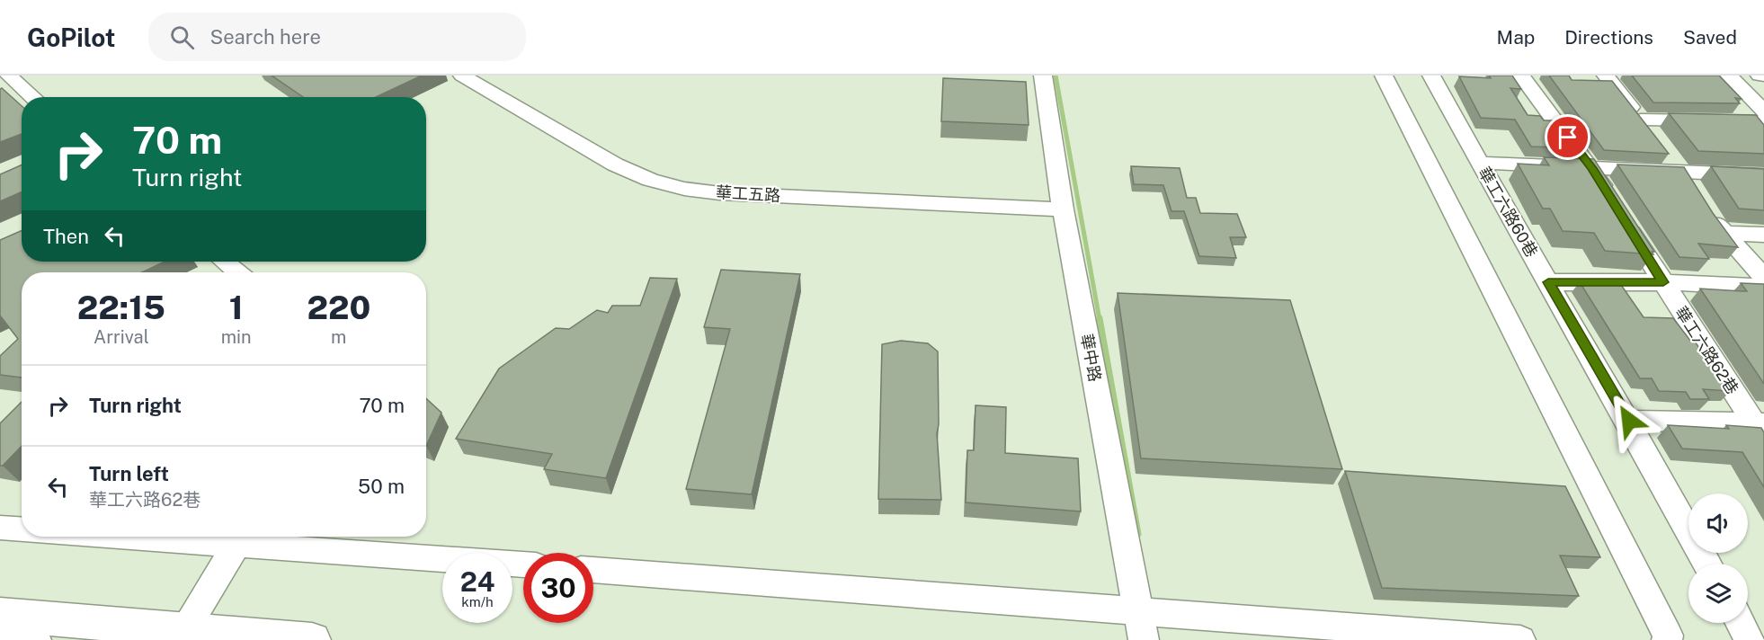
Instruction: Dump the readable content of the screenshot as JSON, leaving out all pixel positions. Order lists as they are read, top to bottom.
{
  "streets": {
    "street": [
      "華工五路",
      "華工六路60巷",
      "華工六路62巷",
      "華中路"
    ]
  },
  "crossings": [
    ["華工五路", "華中路"]
  ],
  "page": {
    "header": "GoPilot",
    "search": "Search here",
    "nav": ["Map", "Directions", "Saved"],
    "turn": ["70 m", "Turn right"],
    "then": "Then",
    "eta": [
      "22:15",
      "Arrival",
      "1",
      "min",
      "220",
      "m"
    ],
    "list": [
      {
        "name": "Turn right",
        "value": "70 m"
      },
      {
        "name": "Turn left",
        "note": "華工六路62巷",
        "value": "50 m"
      }
    ],
    "speed": "24 km/h",
    "limit": "30"
  }
}
